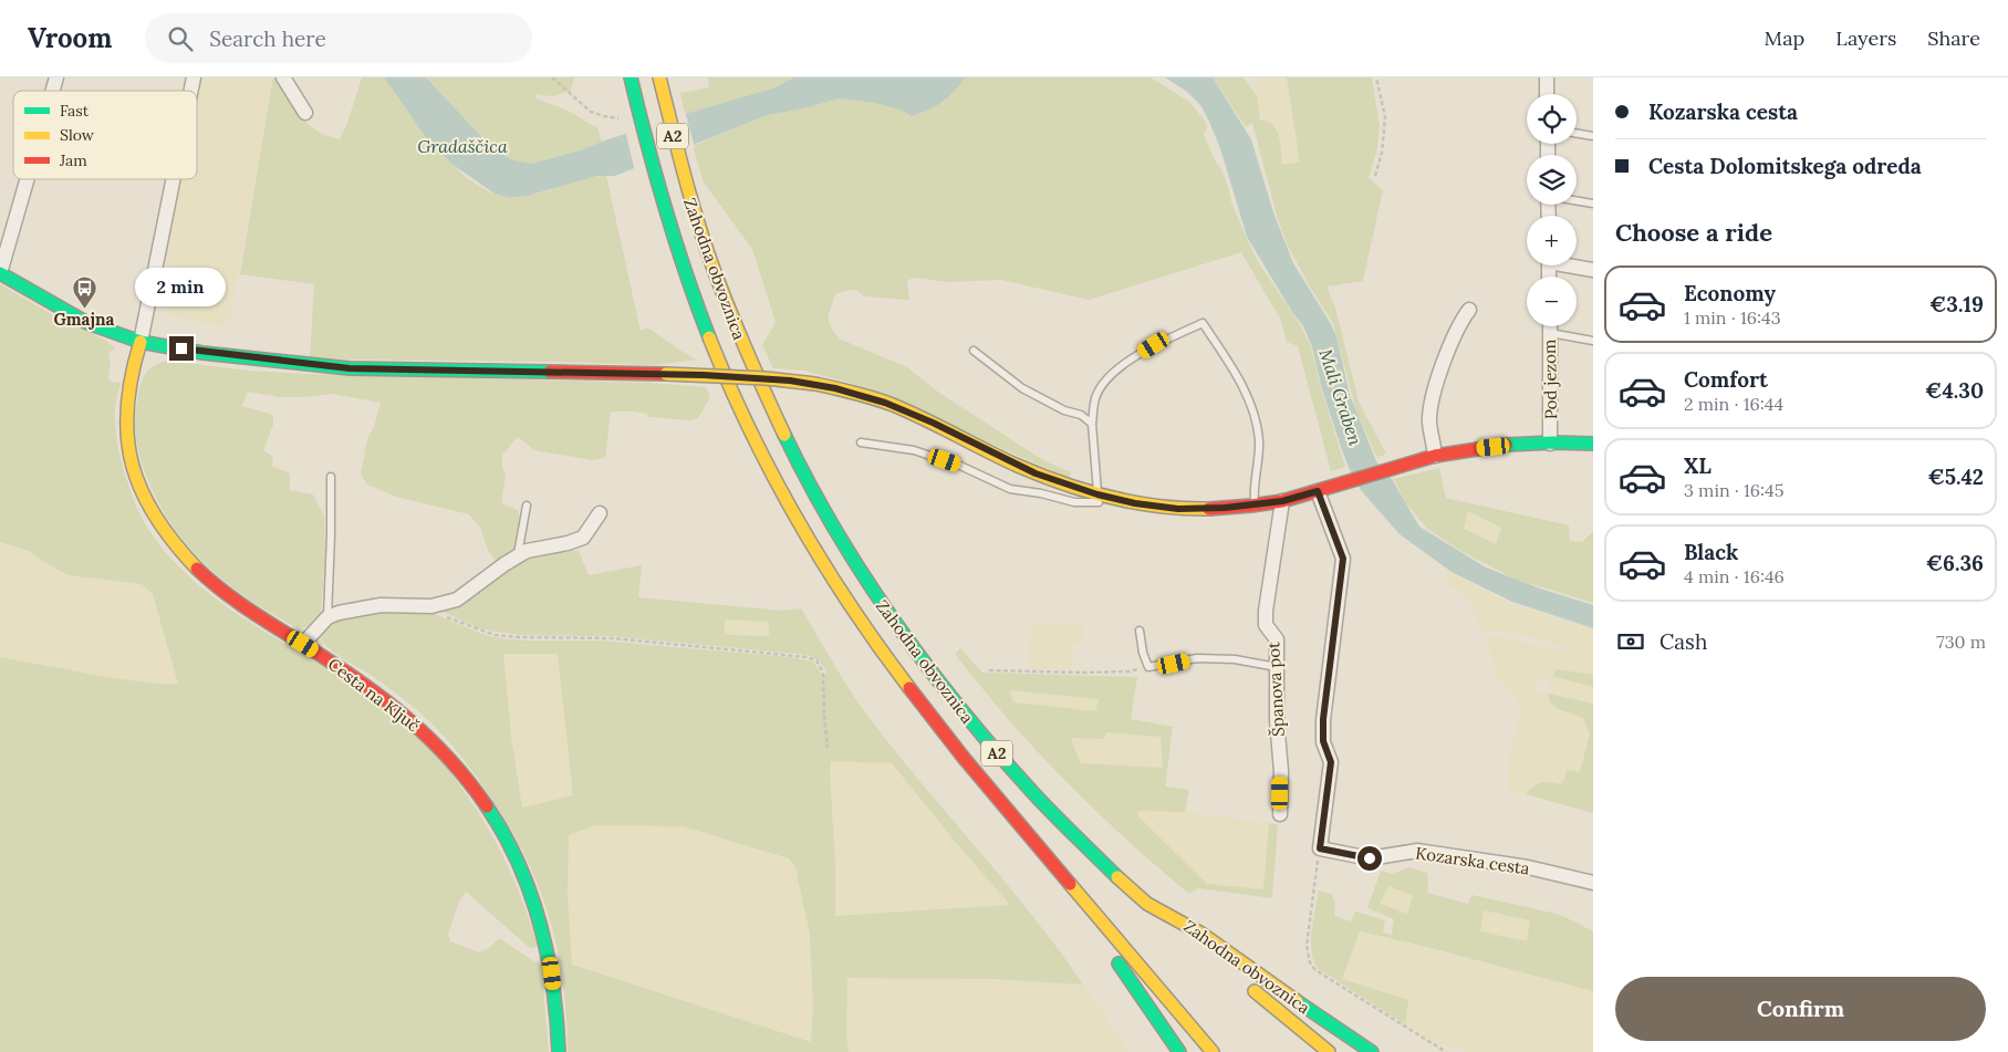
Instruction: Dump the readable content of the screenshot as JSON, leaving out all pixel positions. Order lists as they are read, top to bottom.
{
  "streets": {
    "main road": ["A2", "Zahodna obvoznica", "Cesta na Ključ"],
    "street": ["Pod jezom", "Španova pot", "Kozarska cesta"]
  },
  "water": ["Gradaščica", "Mali Graben"],
  "places": {
    "bus stop": ["Gmajna"]
  },
  "legend": ["Fast", "Slow", "Jam"],
  "page": {
    "header": "Vroom",
    "search": "Search here",
    "nav": ["Map", "Layers", "Share"],
    "banner": ["Kozarska cesta", "Cesta Dolomitskega odreda"],
    "map_buttons": ["+", "−"],
    "heading": "Choose a ride",
    "list": [
      {
        "name": "Economy",
        "note": "1 min · 16:43",
        "value": "€3.19"
      },
      {
        "name": "Comfort",
        "note": "2 min · 16:44",
        "value": "€4.30"
      },
      {
        "name": "XL",
        "note": "3 min · 16:45",
        "value": "€5.42"
      },
      {
        "name": "Black",
        "note": "4 min · 16:46",
        "value": "€6.36"
      }
    ],
    "bubble": "2 min",
    "pay": ["Cash", "730 m"],
    "buttons": "Confirm"
  }
}
